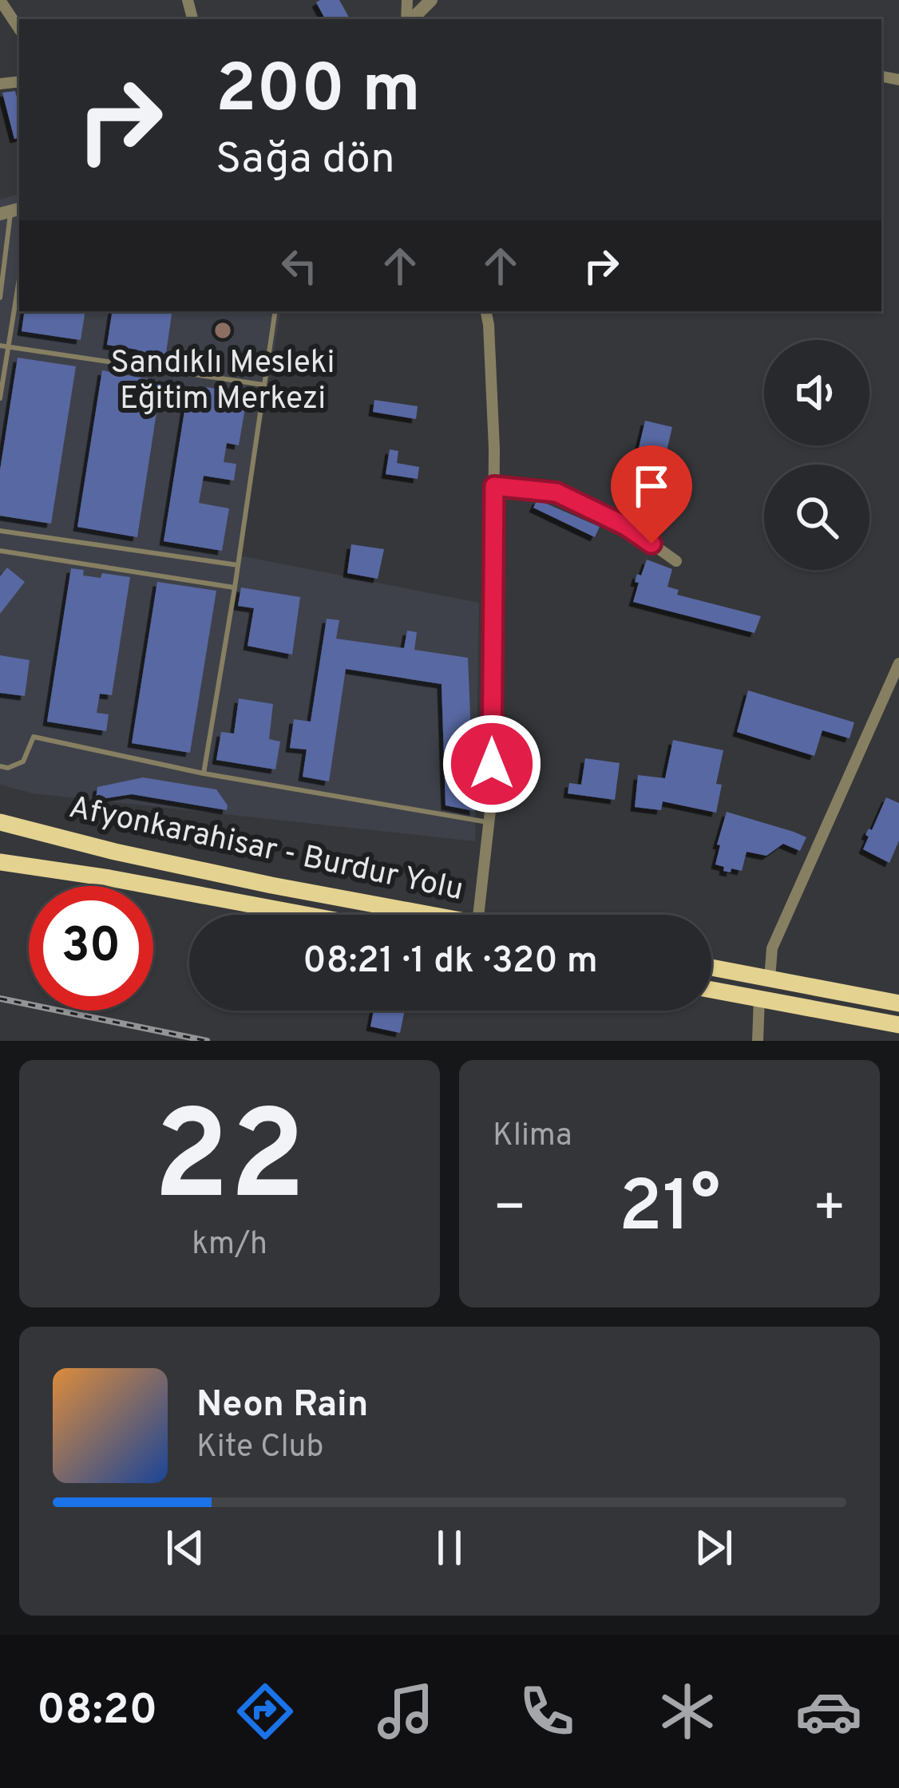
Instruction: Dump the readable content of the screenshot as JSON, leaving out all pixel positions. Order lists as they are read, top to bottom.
{
  "streets": {
    "highway": ["Afyonkarahisar - Burdur Yolu"]
  },
  "places": ["Sandıklı Mesleki Eğitim Merkezi"],
  "page": {
    "turn": ["200 m", "Sağa dön"],
    "limit": "30",
    "trip": "08:21 · 1 dk · 320 m",
    "tile": [
      ["22", "km/h"],
      "Klima"
    ],
    "heat": ["−", "21°", "+"],
    "song": ["Neon Rain", "Kite Club"],
    "tabs": "08:20"
  }
}
